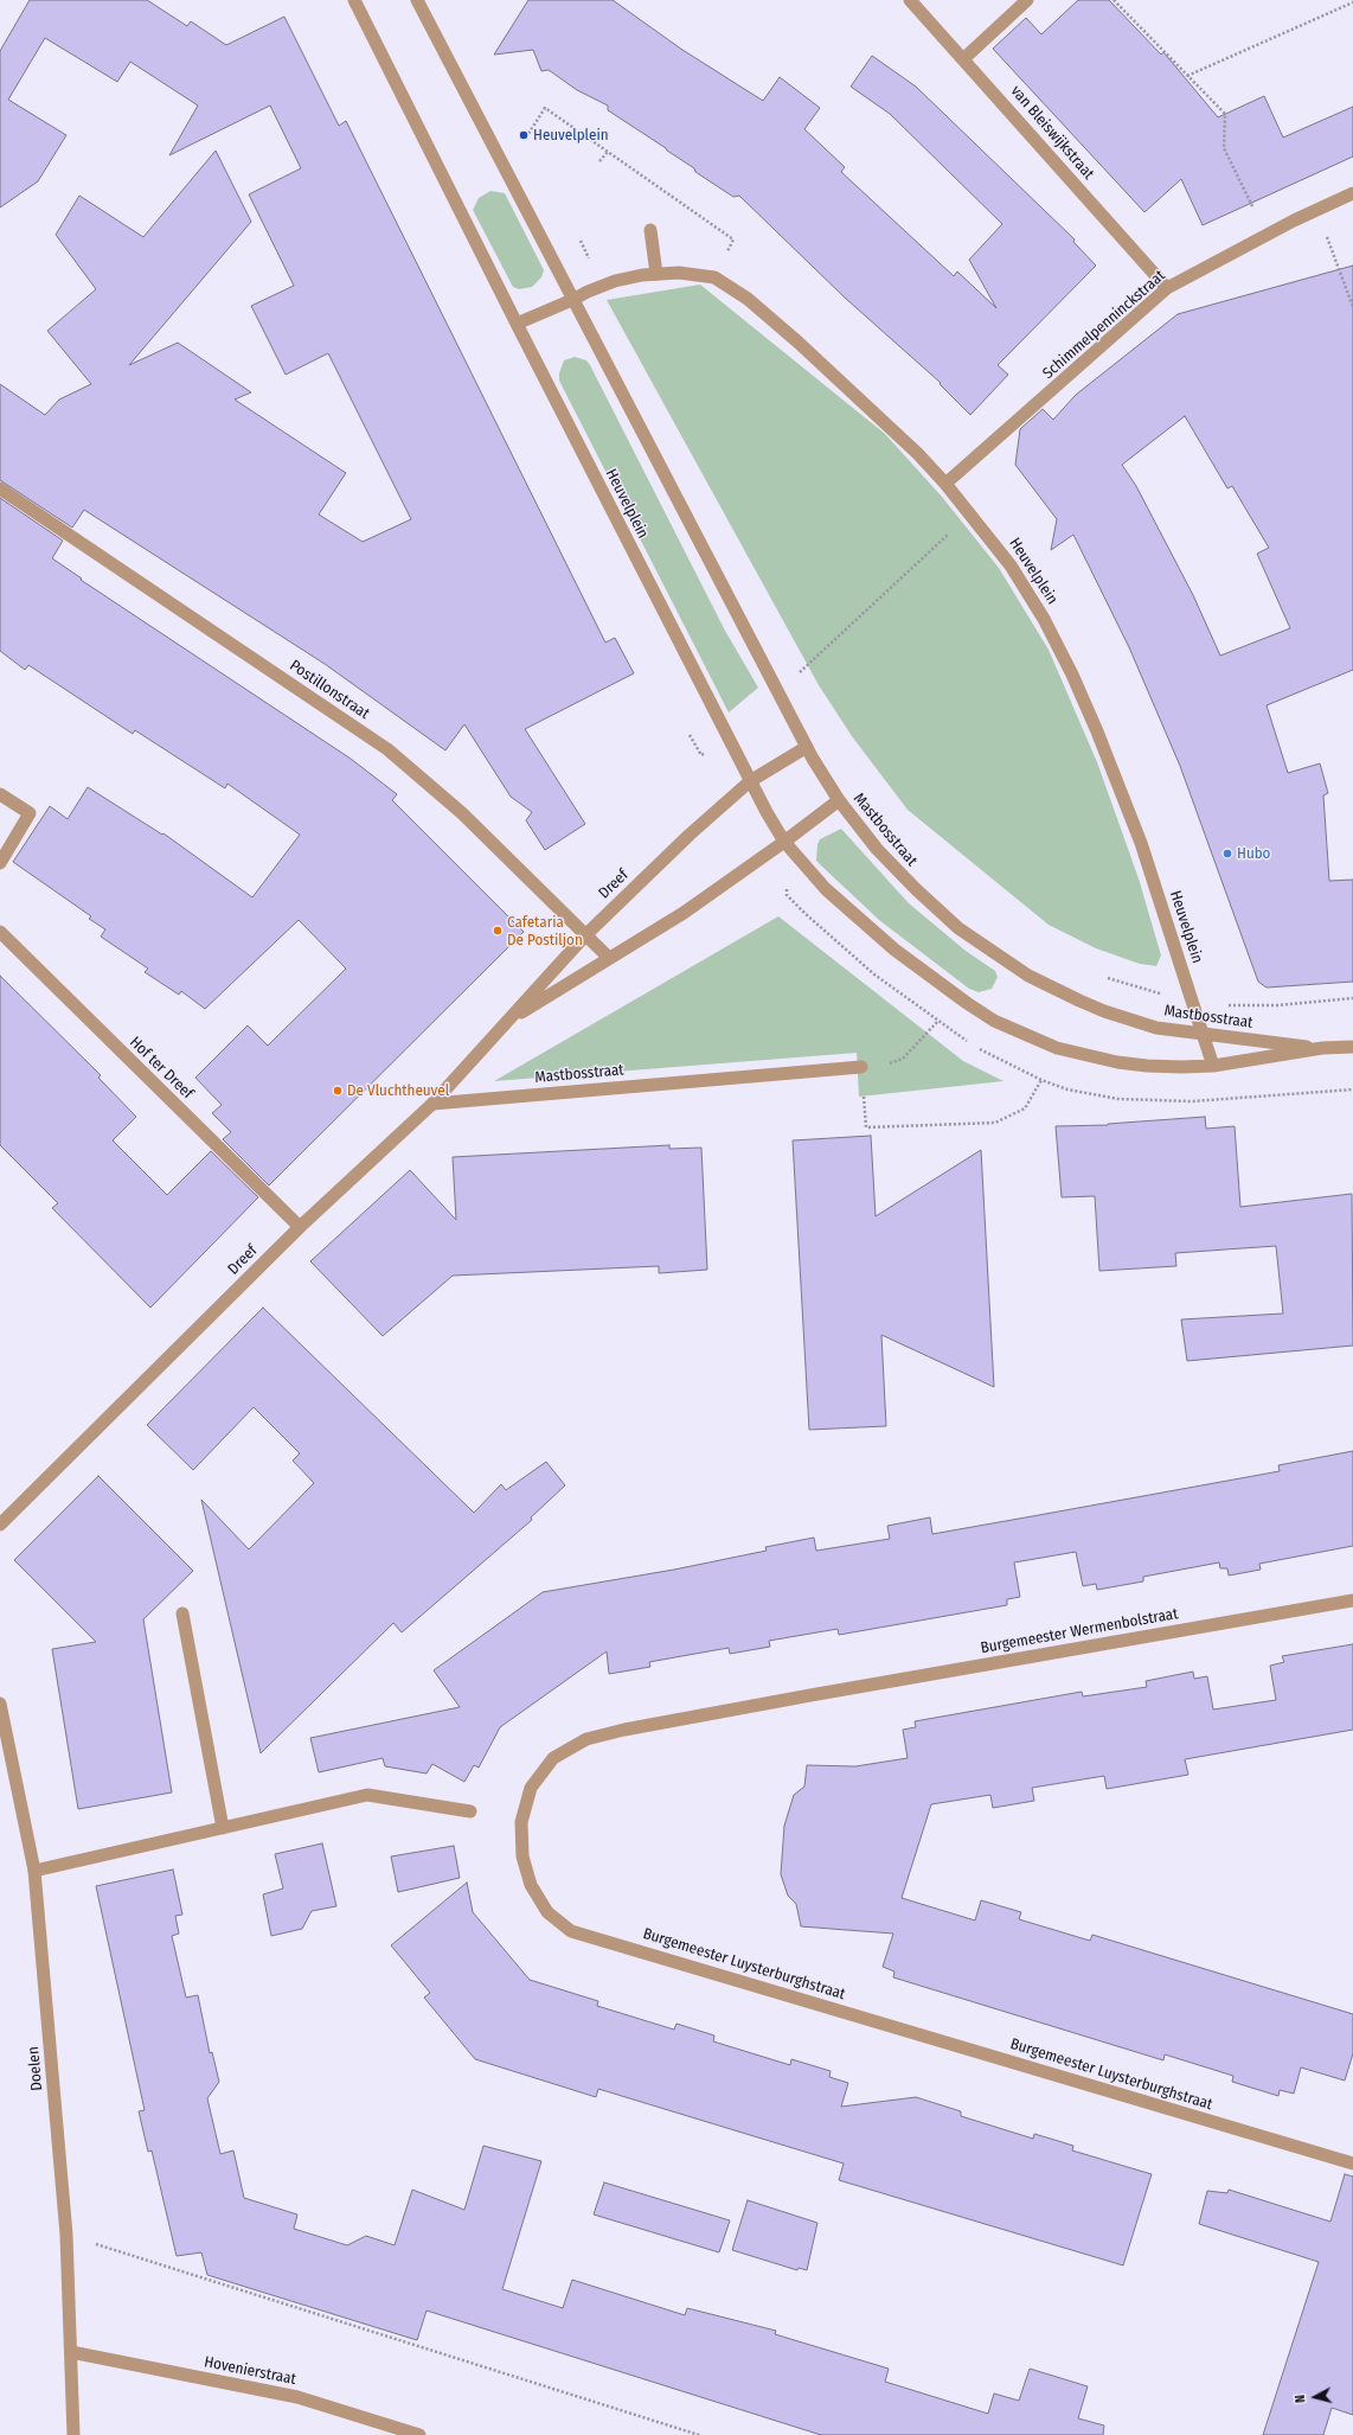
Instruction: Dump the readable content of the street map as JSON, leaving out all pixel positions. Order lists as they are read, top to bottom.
{
  "streets": {
    "street": [
      "van Bleiswijkstraat",
      "Schimmelpenninckstraat",
      "Heuvelplein",
      "Postillonstraat",
      "Mastbosstraat",
      "Dreef",
      "Hof ter Dreef",
      "Burgemeester Wermenbolstraat",
      "Burgemeester Luysterburghstraat",
      "Doelen",
      "Hovenierstraat"
    ]
  },
  "crossings": [
    ["van Bleiswijkstraat", "Schimmelpenninckstraat"],
    ["Schimmelpenninckstraat", "Heuvelplein"],
    ["Heuvelplein", "Mastbosstraat"],
    ["Heuvelplein", "Dreef"],
    ["Postillonstraat", "Dreef"],
    ["Mastbosstraat", "Dreef"],
    ["Dreef", "Hof ter Dreef"],
    ["Burgemeester Wermenbolstraat", "Burgemeester Luysterburghstraat"],
    ["Doelen", "Hovenierstraat"]
  ],
  "places": [
    "Heuvelplein",
    "Hubo",
    "Cafetaria De Postiljon",
    "De Vluchtheuvel"
  ],
  "north": "left"
}
